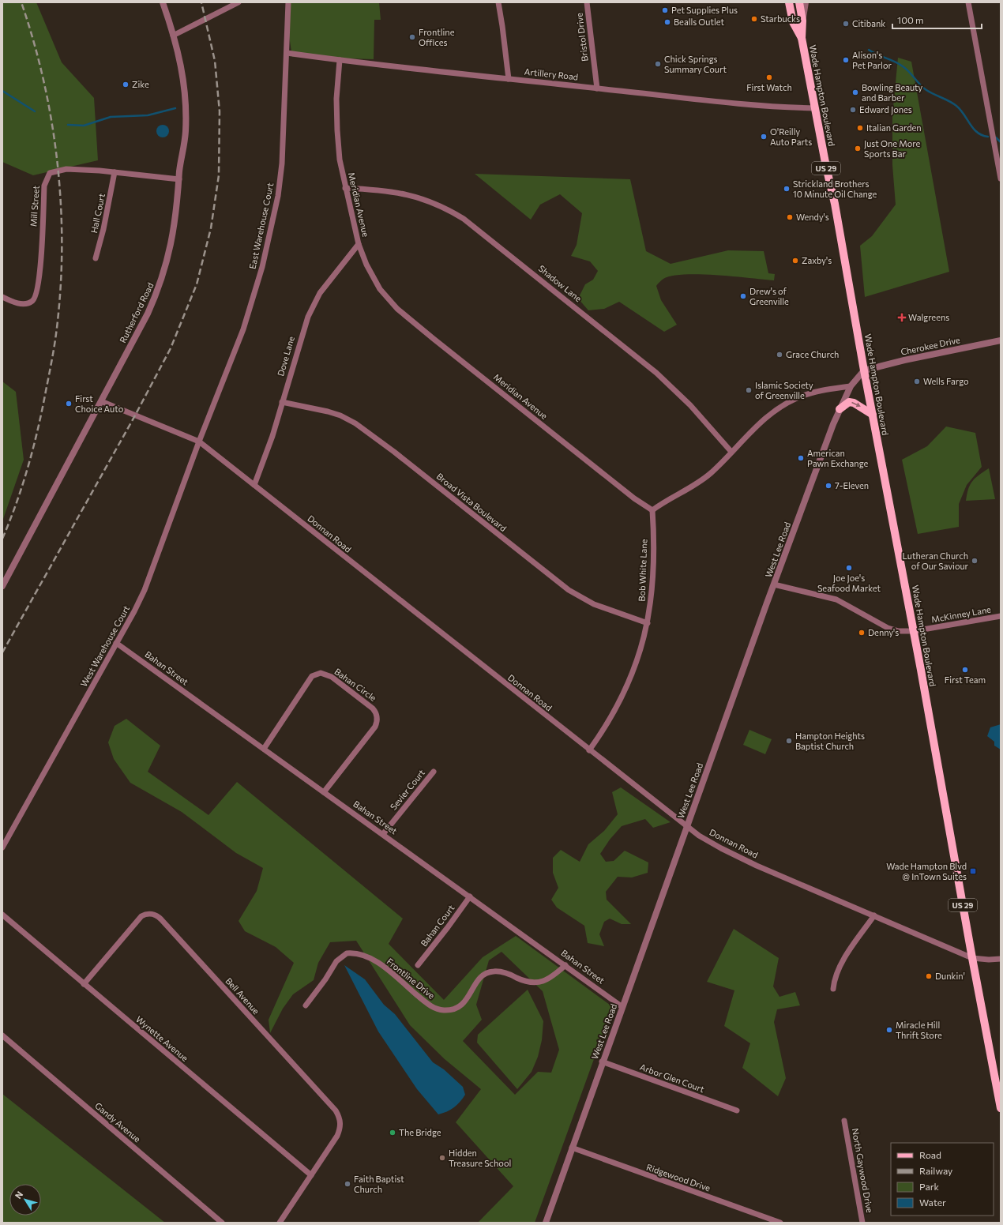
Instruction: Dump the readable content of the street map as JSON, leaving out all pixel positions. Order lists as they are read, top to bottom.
{
  "streets": {
    "main road": ["Wade Hampton Boulevard", "US 29"],
    "street": [
      "Bristol Drive",
      "Artillery Road",
      "Meridian Avenue",
      "Mill Street",
      "Hall Court",
      "East Warehouse Court",
      "Shadow Lane",
      "Rutherford Road",
      "Cherokee Drive",
      "Dove Lane",
      "Broad Vista Boulevard",
      "Donnan Road",
      "West Lee Road",
      "Bob White Lane",
      "McKinney Lane",
      "West Warehouse Court",
      "Bahan Street",
      "Bahan Circle",
      "Sevier Court",
      "Bahan Court",
      "Frontline Drive",
      "Bell Avenue",
      "Wynette Avenue",
      "Arbor Glen Court",
      "Gandy Avenue",
      "North Gaywood Drive",
      "Ridgewood Drive"
    ]
  },
  "crossings": [
    ["Bristol Drive", "Artillery Road"],
    ["Artillery Road", "Wade Hampton Boulevard"],
    ["Artillery Road", "Meridian Avenue"],
    ["Artillery Road", "East Warehouse Court"],
    ["Wade Hampton Boulevard", "Cherokee Drive"],
    ["Wade Hampton Boulevard", "Donnan Road"],
    ["Wade Hampton Boulevard", "West Lee Road"],
    ["Wade Hampton Boulevard", "McKinney Lane"],
    ["Meridian Avenue", "Shadow Lane"],
    ["Meridian Avenue", "Dove Lane"],
    ["Meridian Avenue", "Bob White Lane"],
    ["Mill Street", "Hall Court"],
    ["Mill Street", "Rutherford Road"],
    ["East Warehouse Court", "Donnan Road"],
    ["East Warehouse Court", "West Warehouse Court"],
    ["Rutherford Road", "Donnan Road"],
    ["Cherokee Drive", "West Lee Road"],
    ["Dove Lane", "Broad Vista Boulevard"],
    ["Dove Lane", "Donnan Road"],
    ["Broad Vista Boulevard", "Bob White Lane"],
    ["Donnan Road", "West Lee Road"],
    ["Donnan Road", "Bob White Lane"],
    ["Donnan Road", "West Warehouse Court"],
    ["West Lee Road", "McKinney Lane"],
    ["West Lee Road", "Bahan Street"],
    ["West Lee Road", "Arbor Glen Court"],
    ["West Lee Road", "Ridgewood Drive"],
    ["West Warehouse Court", "Bahan Street"],
    ["Bahan Street", "Bahan Circle"],
    ["Bahan Street", "Sevier Court"],
    ["Bahan Street", "Bahan Court"],
    ["Bahan Street", "Frontline Drive"],
    ["Bell Avenue", "Wynette Avenue"]
  ],
  "places": {
    "other": [
      "Pet Supplies Plus",
      "Starbucks",
      "Bealls Outlet",
      "Citibank",
      "Frontline Offices",
      "Alison's Pet Parlor",
      "Chick Springs Summary Court",
      "First Watch",
      "Zike",
      "Bowling Beauty and Barber",
      "Edward Jones",
      "Italian Garden",
      "O'Reilly Auto Parts",
      "Just One More Sports Bar",
      "Strickland Brothers 10 Minute Oil Change",
      "Wendy's",
      "Zaxby's",
      "Drew's of Greenville",
      "Grace Church",
      "Wells Fargo",
      "Islamic Society of Greenville",
      "First Choice Auto",
      "American Pawn Exchange",
      "7-Eleven",
      "Lutheran Church of Our Saviour",
      "Joe Joe's Seafood Market",
      "Denny's",
      "First Team",
      "Hampton Heights Baptist Church",
      "Dunkin'",
      "Miracle Hill Thrift Store",
      "The Bridge",
      "Hidden Treasure School",
      "Faith Baptist Church"
    ],
    "health": ["Walgreens"],
    "transit": ["Wade Hampton Blvd @ InTown Suites"]
  },
  "legend": [
    "Road",
    "Railway",
    "Park",
    "Water"
  ],
  "scale_bar": "100 m",
  "north": "top left"
}
